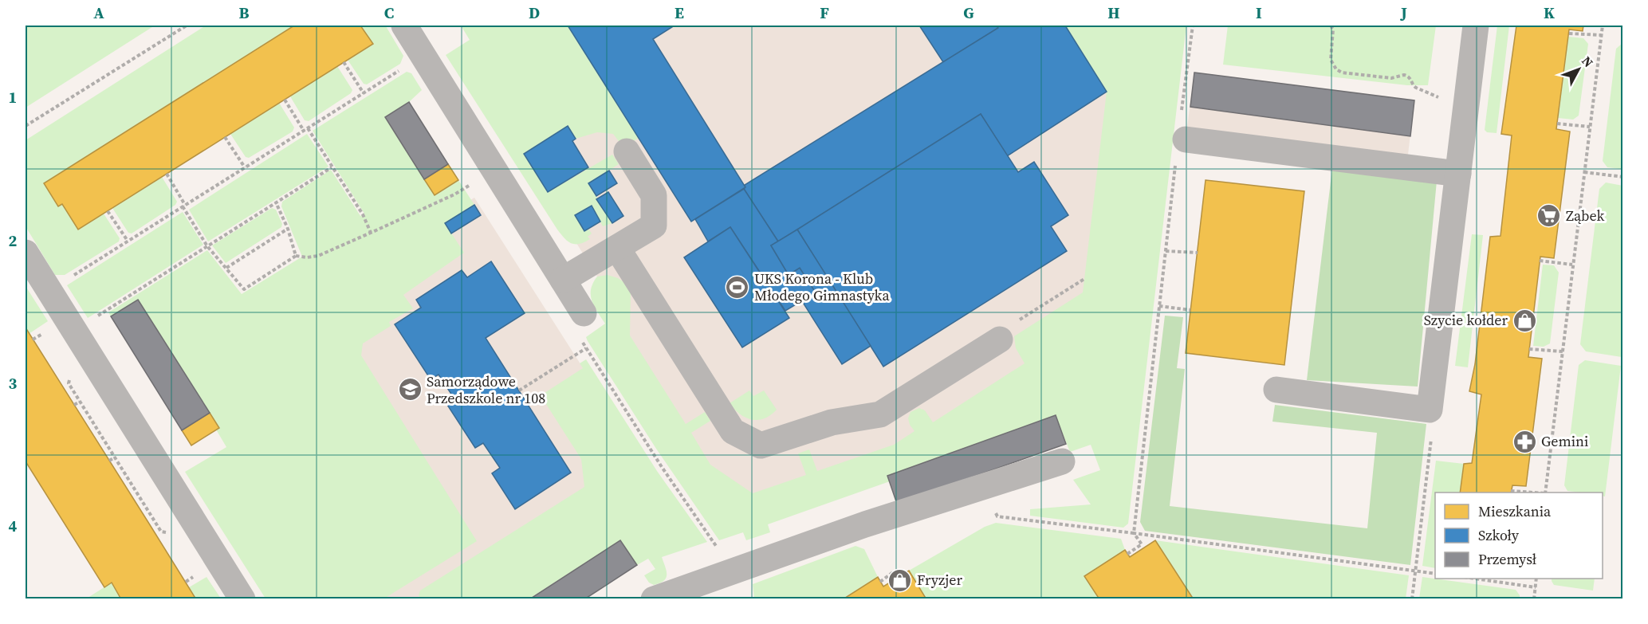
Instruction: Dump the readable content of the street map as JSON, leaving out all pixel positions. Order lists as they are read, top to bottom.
{
  "places": {
    "supermarket": ["Ząbek"],
    "sports": ["UKS Korona - Klub Młodego Gimnastyka"],
    "shop": ["Szycie kołder", "Fryzjer"],
    "school or university": ["Samorządowe Przedszkole nr 108"],
    "pharmacy": ["Gemini"]
  },
  "legend": ["Mieszkania", "Szkoły", "Przemysł"],
  "north": "top right",
  "grid": {
    "columns": [
      "A",
      "B",
      "C",
      "D",
      "E",
      "F",
      "G",
      "H",
      "I",
      "J",
      "K"
    ],
    "rows": [
      "1",
      "2",
      "3",
      "4"
    ]
  }
}
